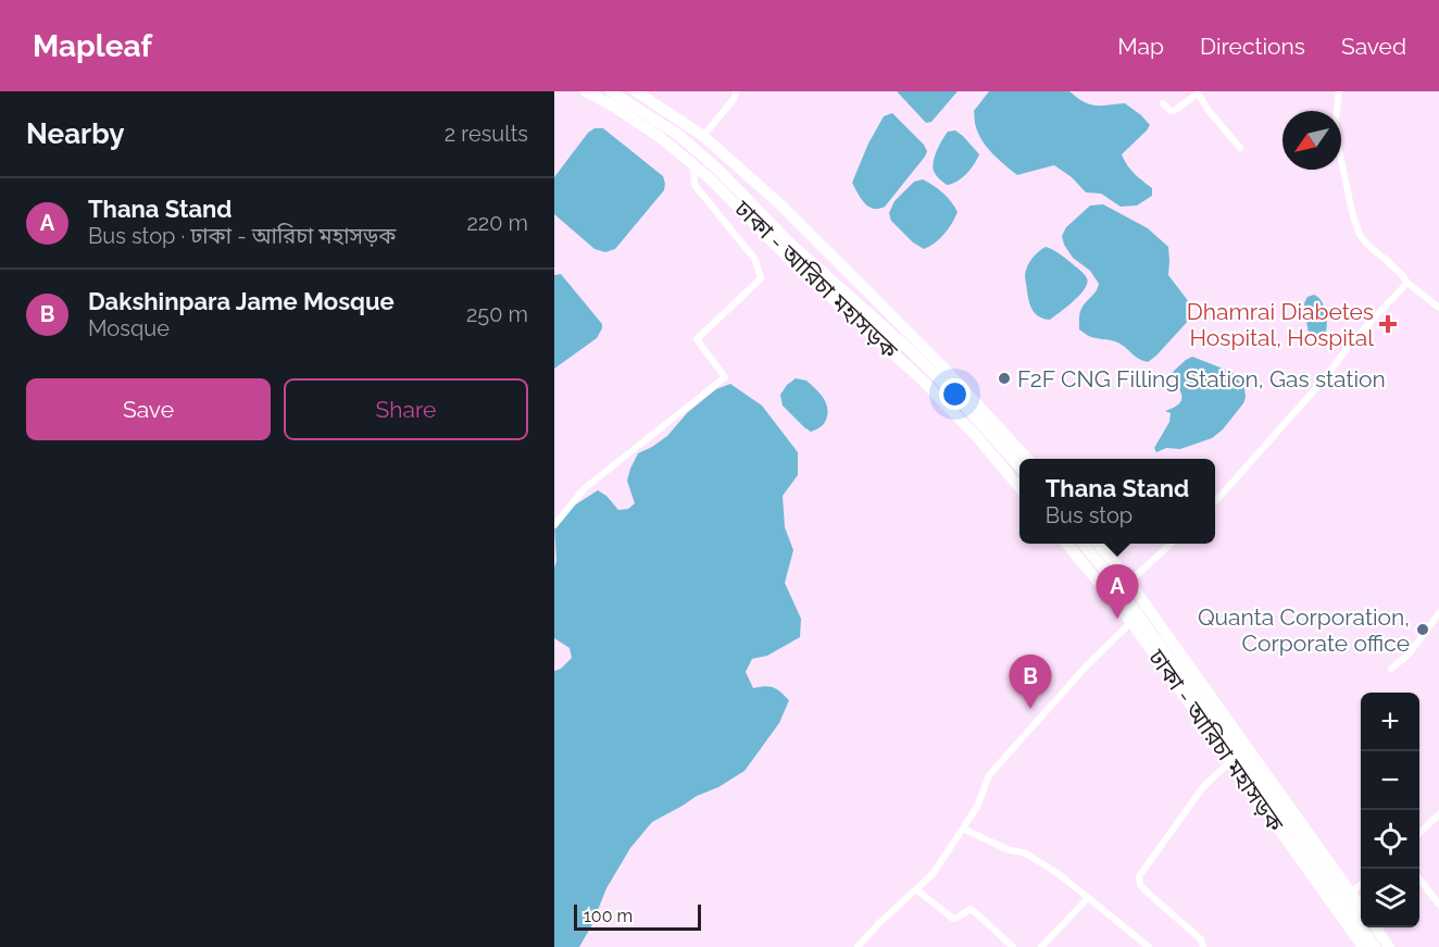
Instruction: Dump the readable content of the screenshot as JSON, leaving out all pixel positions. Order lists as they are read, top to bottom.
{
  "streets": {
    "highway": ["ঢাকা - আরিচা মহাসড়ক"]
  },
  "places": {
    "health": ["Dhamrai Diabetes Hospital, Hospital"],
    "other": ["F2F CNG Filling Station, Gas station", "Quanta Corporation, Corporate office"]
  },
  "scale_bar": "100 m",
  "north": "bottom left",
  "page": {
    "header": "Mapleaf",
    "nav": ["Map", "Directions", "Saved"],
    "heading": ["Nearby", "2 results"],
    "list": [
      {
        "mark": "A",
        "name": "Thana Stand",
        "note": "Bus stop · ঢাকা - আরিচা মহাসড়ক",
        "value": "220 m"
      },
      {
        "mark": "B",
        "name": "Dakshinpara Jame Mosque",
        "note": "Mosque",
        "value": "250 m"
      }
    ],
    "buttons": ["Save", "Share"],
    "popup": ["Thana Stand", "Bus stop"],
    "pins": ["A", "B"],
    "map_buttons": ["+", "−"],
    "scale": "100 m"
  }
}
